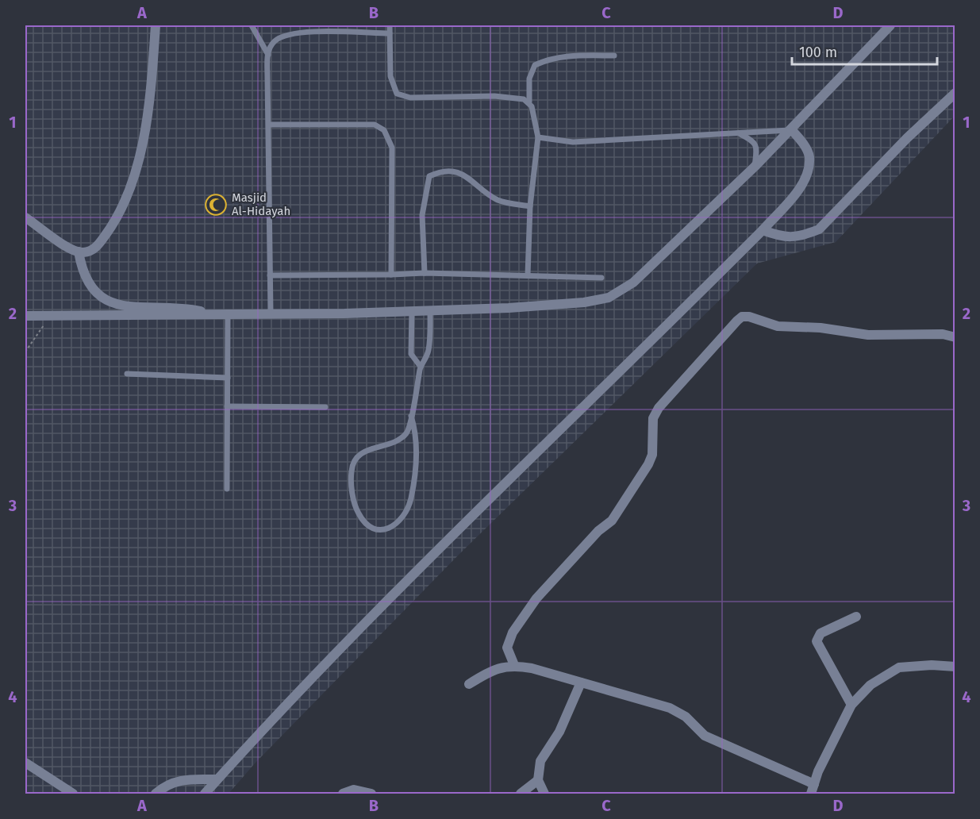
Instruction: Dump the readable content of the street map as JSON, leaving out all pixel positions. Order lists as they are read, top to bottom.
{
  "places": {
    "mosque": ["Masjid Al-Hidayah"]
  },
  "scale_bar": "100 m",
  "grid": {
    "columns": [
      "A",
      "B",
      "C",
      "D"
    ],
    "rows": [
      "1",
      "2",
      "3",
      "4"
    ]
  }
}
